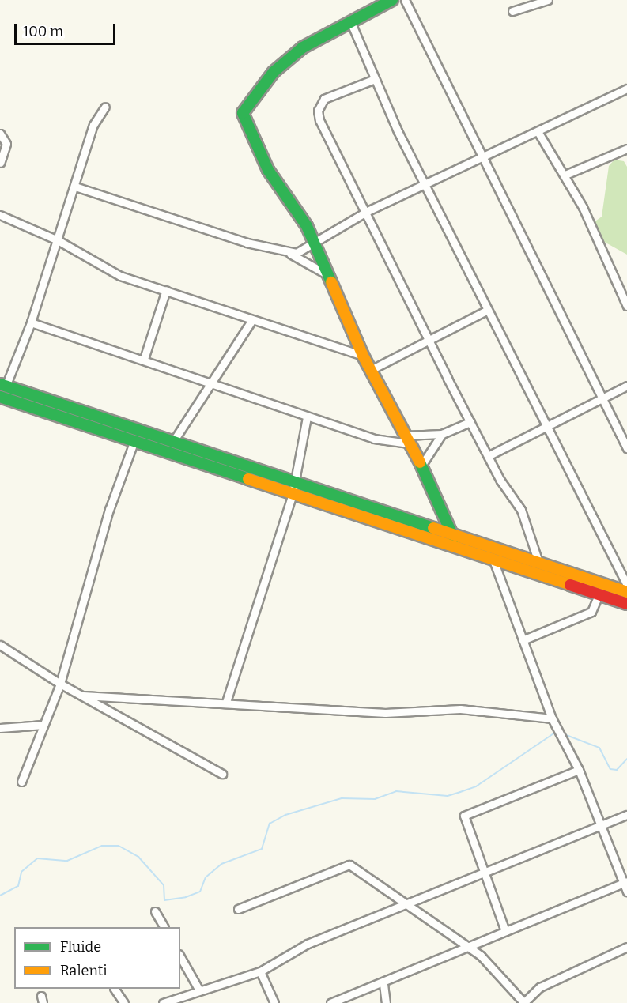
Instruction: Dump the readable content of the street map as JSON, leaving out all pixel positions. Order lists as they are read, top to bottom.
{
  "legend": ["Fluide", "Ralenti"],
  "scale_bar": "100 m"
}
